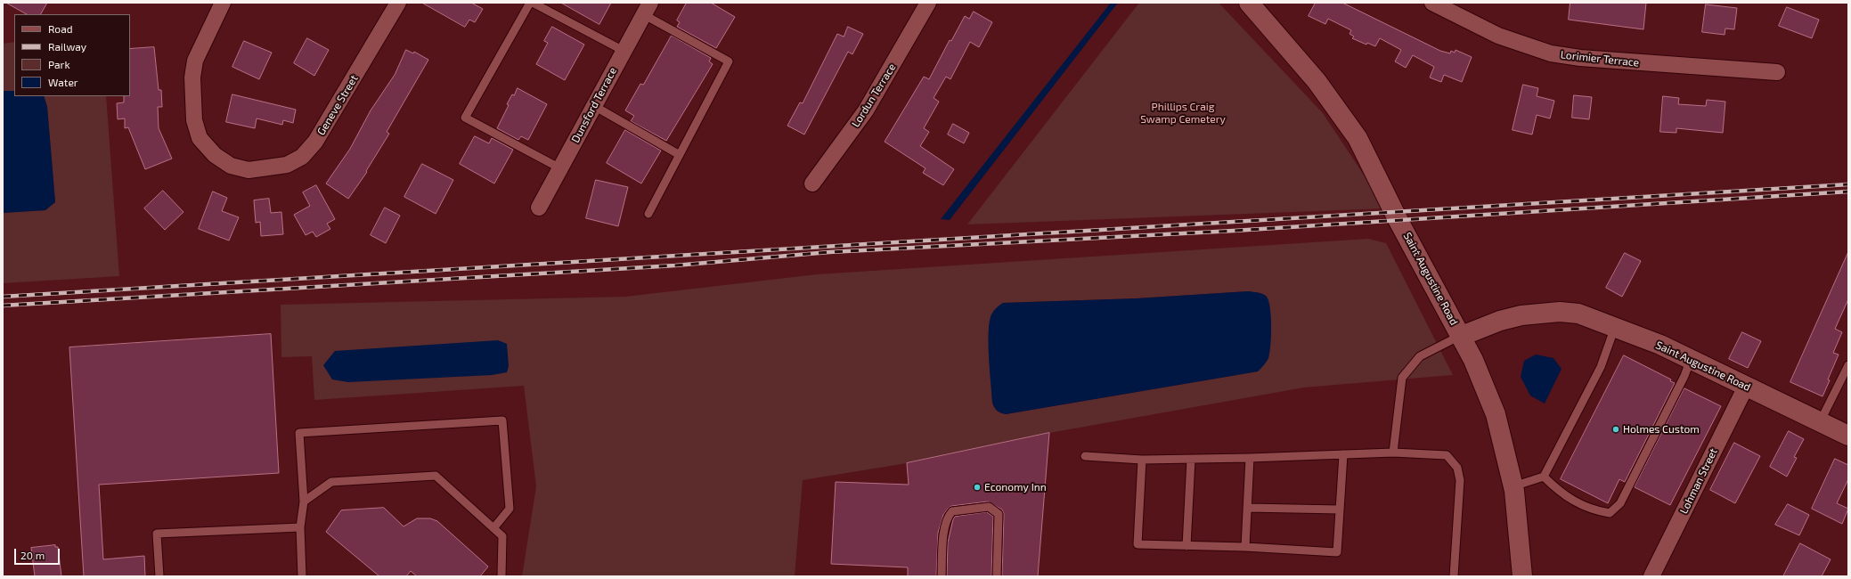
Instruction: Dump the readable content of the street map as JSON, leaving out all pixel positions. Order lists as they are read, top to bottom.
{
  "streets": {
    "main road": ["Saint Augustine Road"],
    "street": [
      "Lorimier Terrace",
      "Lordun Terrace",
      "Geneve Street",
      "Dunsford Terrace",
      "Lohman Street"
    ]
  },
  "crossings": [
    ["Saint Augustine Road", "Lohman Street"]
  ],
  "parks": ["Phillips Craig Swamp Cemetery"],
  "places": ["Holmes Custom", "Economy Inn"],
  "legend": [
    "Road",
    "Railway",
    "Park",
    "Water"
  ],
  "scale_bar": "20 m"
}
